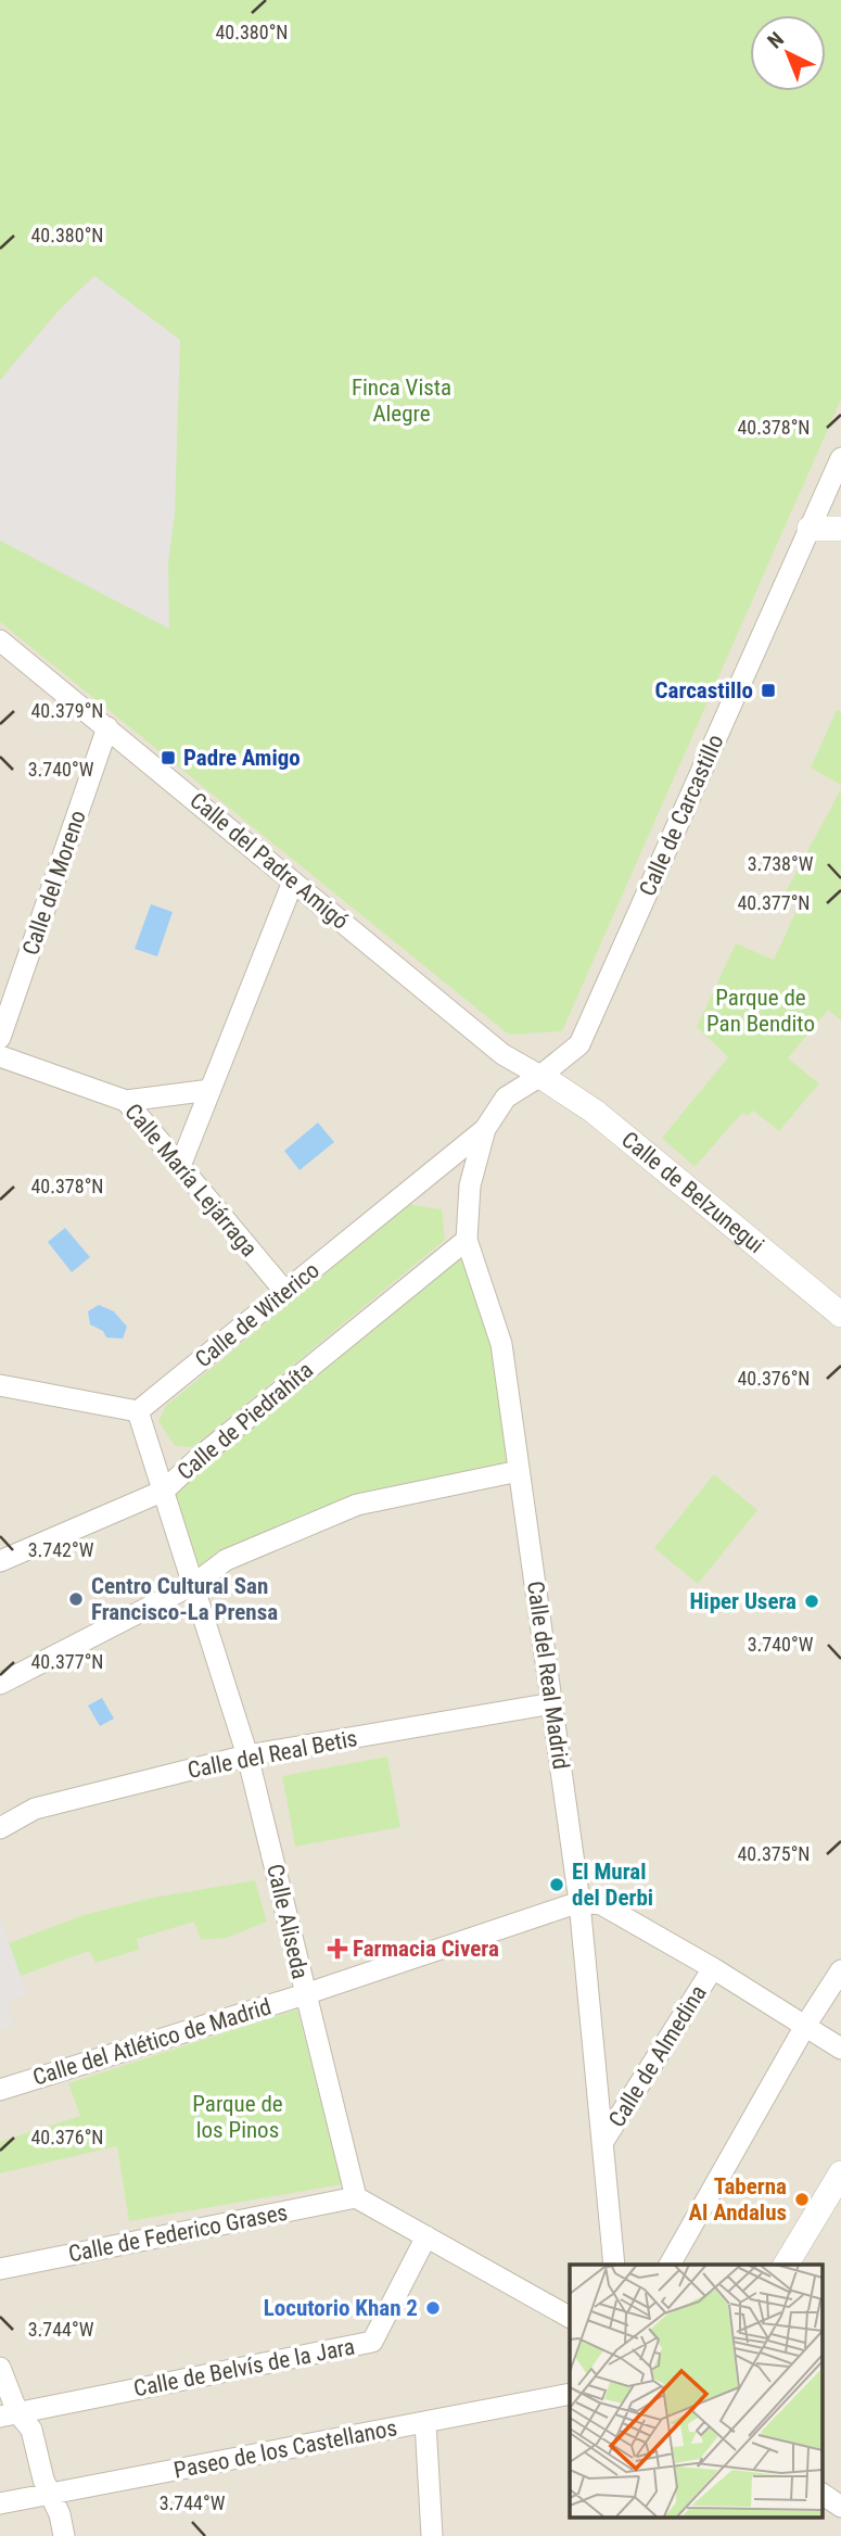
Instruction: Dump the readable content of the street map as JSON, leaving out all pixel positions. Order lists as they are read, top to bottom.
{
  "streets": {
    "street": [
      "Calle de Carcastillo",
      "Calle del Padre Amigó",
      "Calle del Moreno",
      "Calle María Lejárraga",
      "Calle de Belzunegui",
      "Calle de Witerico",
      "Calle de Piedrahíta",
      "Calle del Real Madrid",
      "Calle del Real Betis",
      "Calle Aliseda",
      "Calle del Atlético de Madrid",
      "Calle de Almedina",
      "Calle de Federico Grases",
      "Calle de Belvís de la Jara",
      "Paseo de los Castellanos"
    ]
  },
  "crossings": [
    ["Calle de Carcastillo", "Calle del Padre Amigó"],
    ["Calle de Carcastillo", "Calle de Belzunegui"],
    ["Calle de Carcastillo", "Calle del Real Madrid"],
    ["Calle del Padre Amigó", "Calle del Moreno"],
    ["Calle del Padre Amigó", "Calle de Belzunegui"],
    ["Calle María Lejárraga", "Calle de Witerico"],
    ["Calle de Witerico", "Calle del Real Madrid"],
    ["Calle de Witerico", "Calle Aliseda"],
    ["Calle de Piedrahíta", "Calle del Real Madrid"],
    ["Calle de Piedrahíta", "Calle Aliseda"],
    ["Calle del Real Madrid", "Calle del Real Betis"],
    ["Calle del Real Madrid", "Calle del Atlético de Madrid"],
    ["Calle del Real Madrid", "Calle de Almedina"],
    ["Calle del Real Betis", "Calle Aliseda"],
    ["Calle Aliseda", "Calle del Atlético de Madrid"],
    ["Calle Aliseda", "Calle de Federico Grases"]
  ],
  "parks": ["Finca Vista Alegre", "Parque de Pan Bendito", "Parque de los Pinos"],
  "places": {
    "transit": ["Carcastillo", "Padre Amigo"],
    "other": [
      "Centro Cultural San Francisco-La Prensa",
      "Hiper Usera",
      "El Mural del Derbi",
      "Taberna Al Andalus",
      "Locutorio Khan 2"
    ],
    "health": ["Farmacia Civera"]
  },
  "north": "top left",
  "coordinates": [
    "40.380°N",
    "40.378°N",
    "40.379°N",
    "3.740°W",
    "3.738°W",
    "40.377°N",
    "40.376°N",
    "3.742°W",
    "40.375°N",
    "3.744°W"
  ]
}
